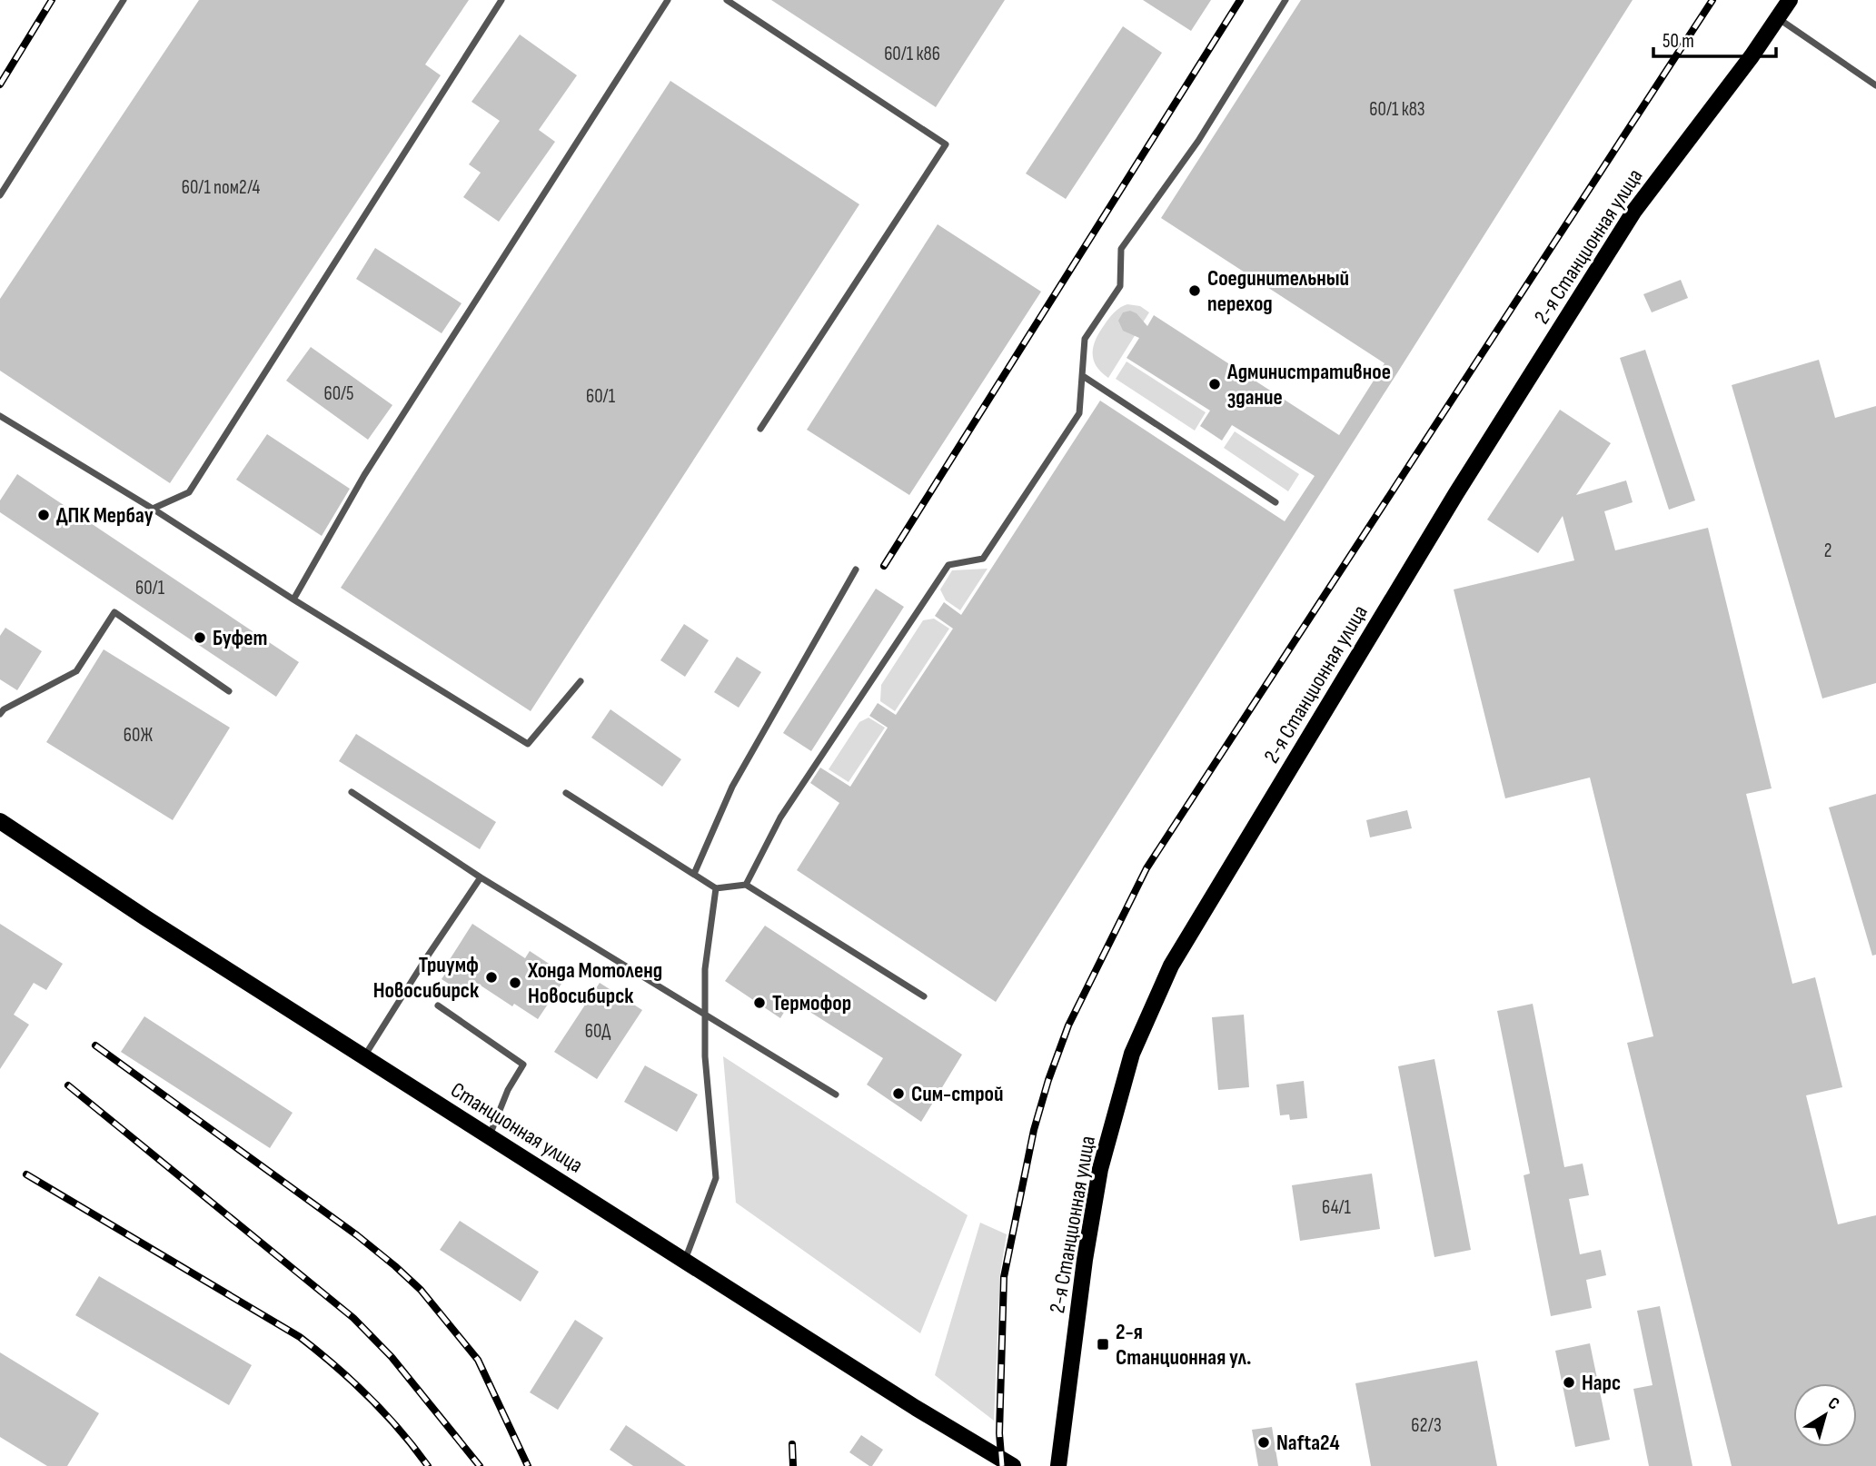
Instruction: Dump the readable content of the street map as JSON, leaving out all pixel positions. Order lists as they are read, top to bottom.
{
  "streets": {
    "main road": ["2-я Станционная улица", "Станционная улица"]
  },
  "places": {
    "other": [
      "Соединительный переход",
      "Административное здание",
      "ДПК Мербау",
      "Буфет",
      "Триумф Новосибирск",
      "Хонда Мотоленд Новосибирск",
      "Термофор",
      "Сим-строй",
      "Нарс",
      "Nafta24"
    ],
    "transit": ["2-я Станционная ул."]
  },
  "house_numbers": [
    "60/1 к86",
    "60/1 к83",
    "60/1 пом2/4",
    "60/5",
    "60/1",
    "2",
    "60/1",
    "60Ж",
    "60Д",
    "64/1",
    "62/3"
  ],
  "scale_bar": "50 m",
  "north": "top right"
}
